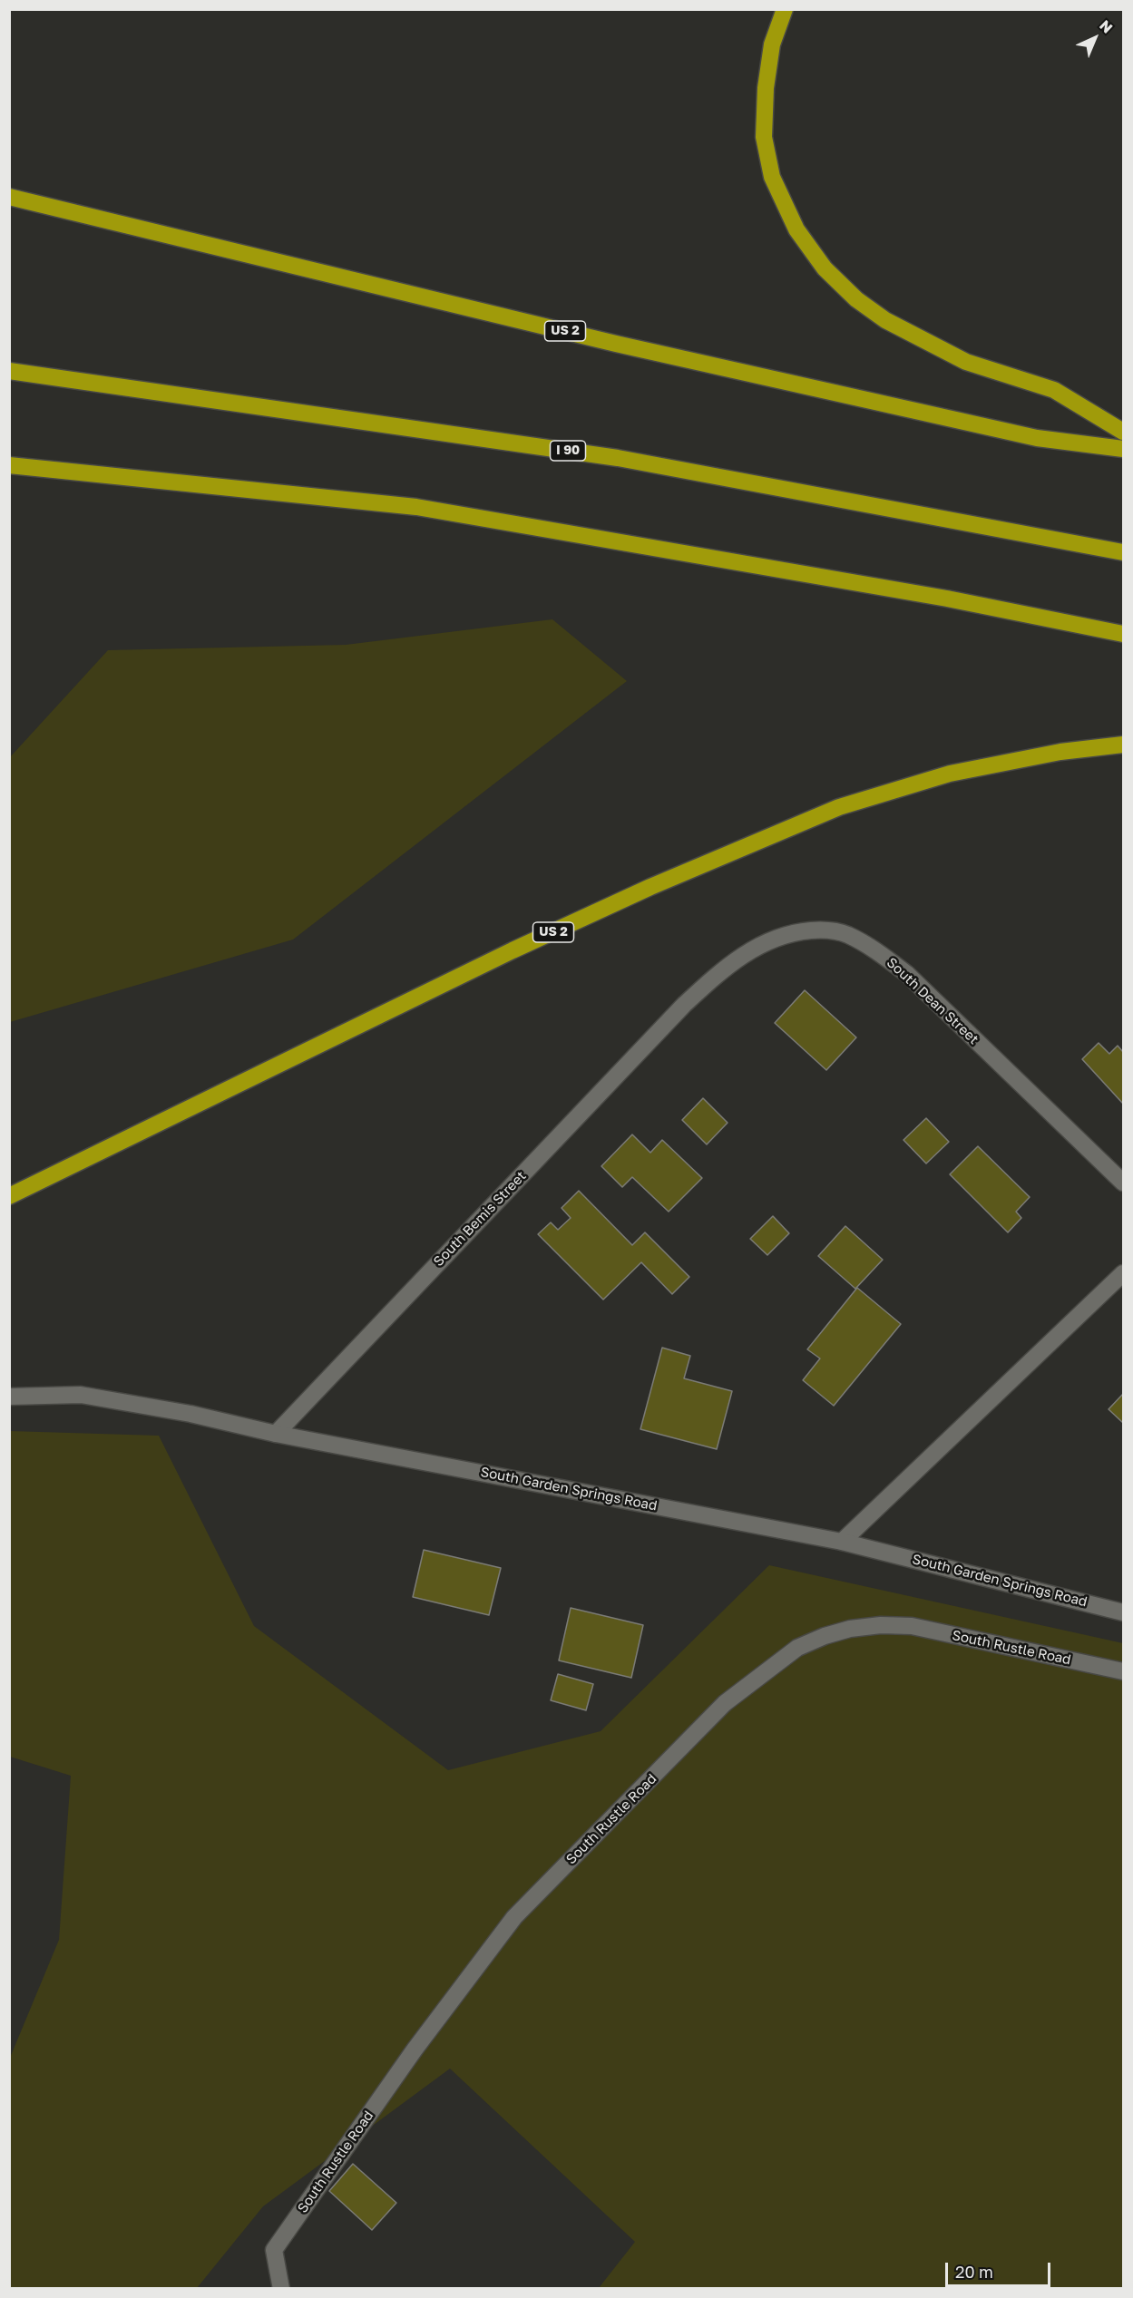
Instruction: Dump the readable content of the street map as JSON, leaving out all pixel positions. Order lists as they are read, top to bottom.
{
  "streets": {
    "highway": ["US 2", "I 90"],
    "street": [
      "South Dean Street",
      "South Bemis Street",
      "South Garden Springs Road",
      "South Rustle Road"
    ]
  },
  "crossings": [
    ["South Dean Street", "South Bemis Street"],
    ["South Bemis Street", "South Garden Springs Road"]
  ],
  "scale_bar": "20 m",
  "north": "top right"
}
